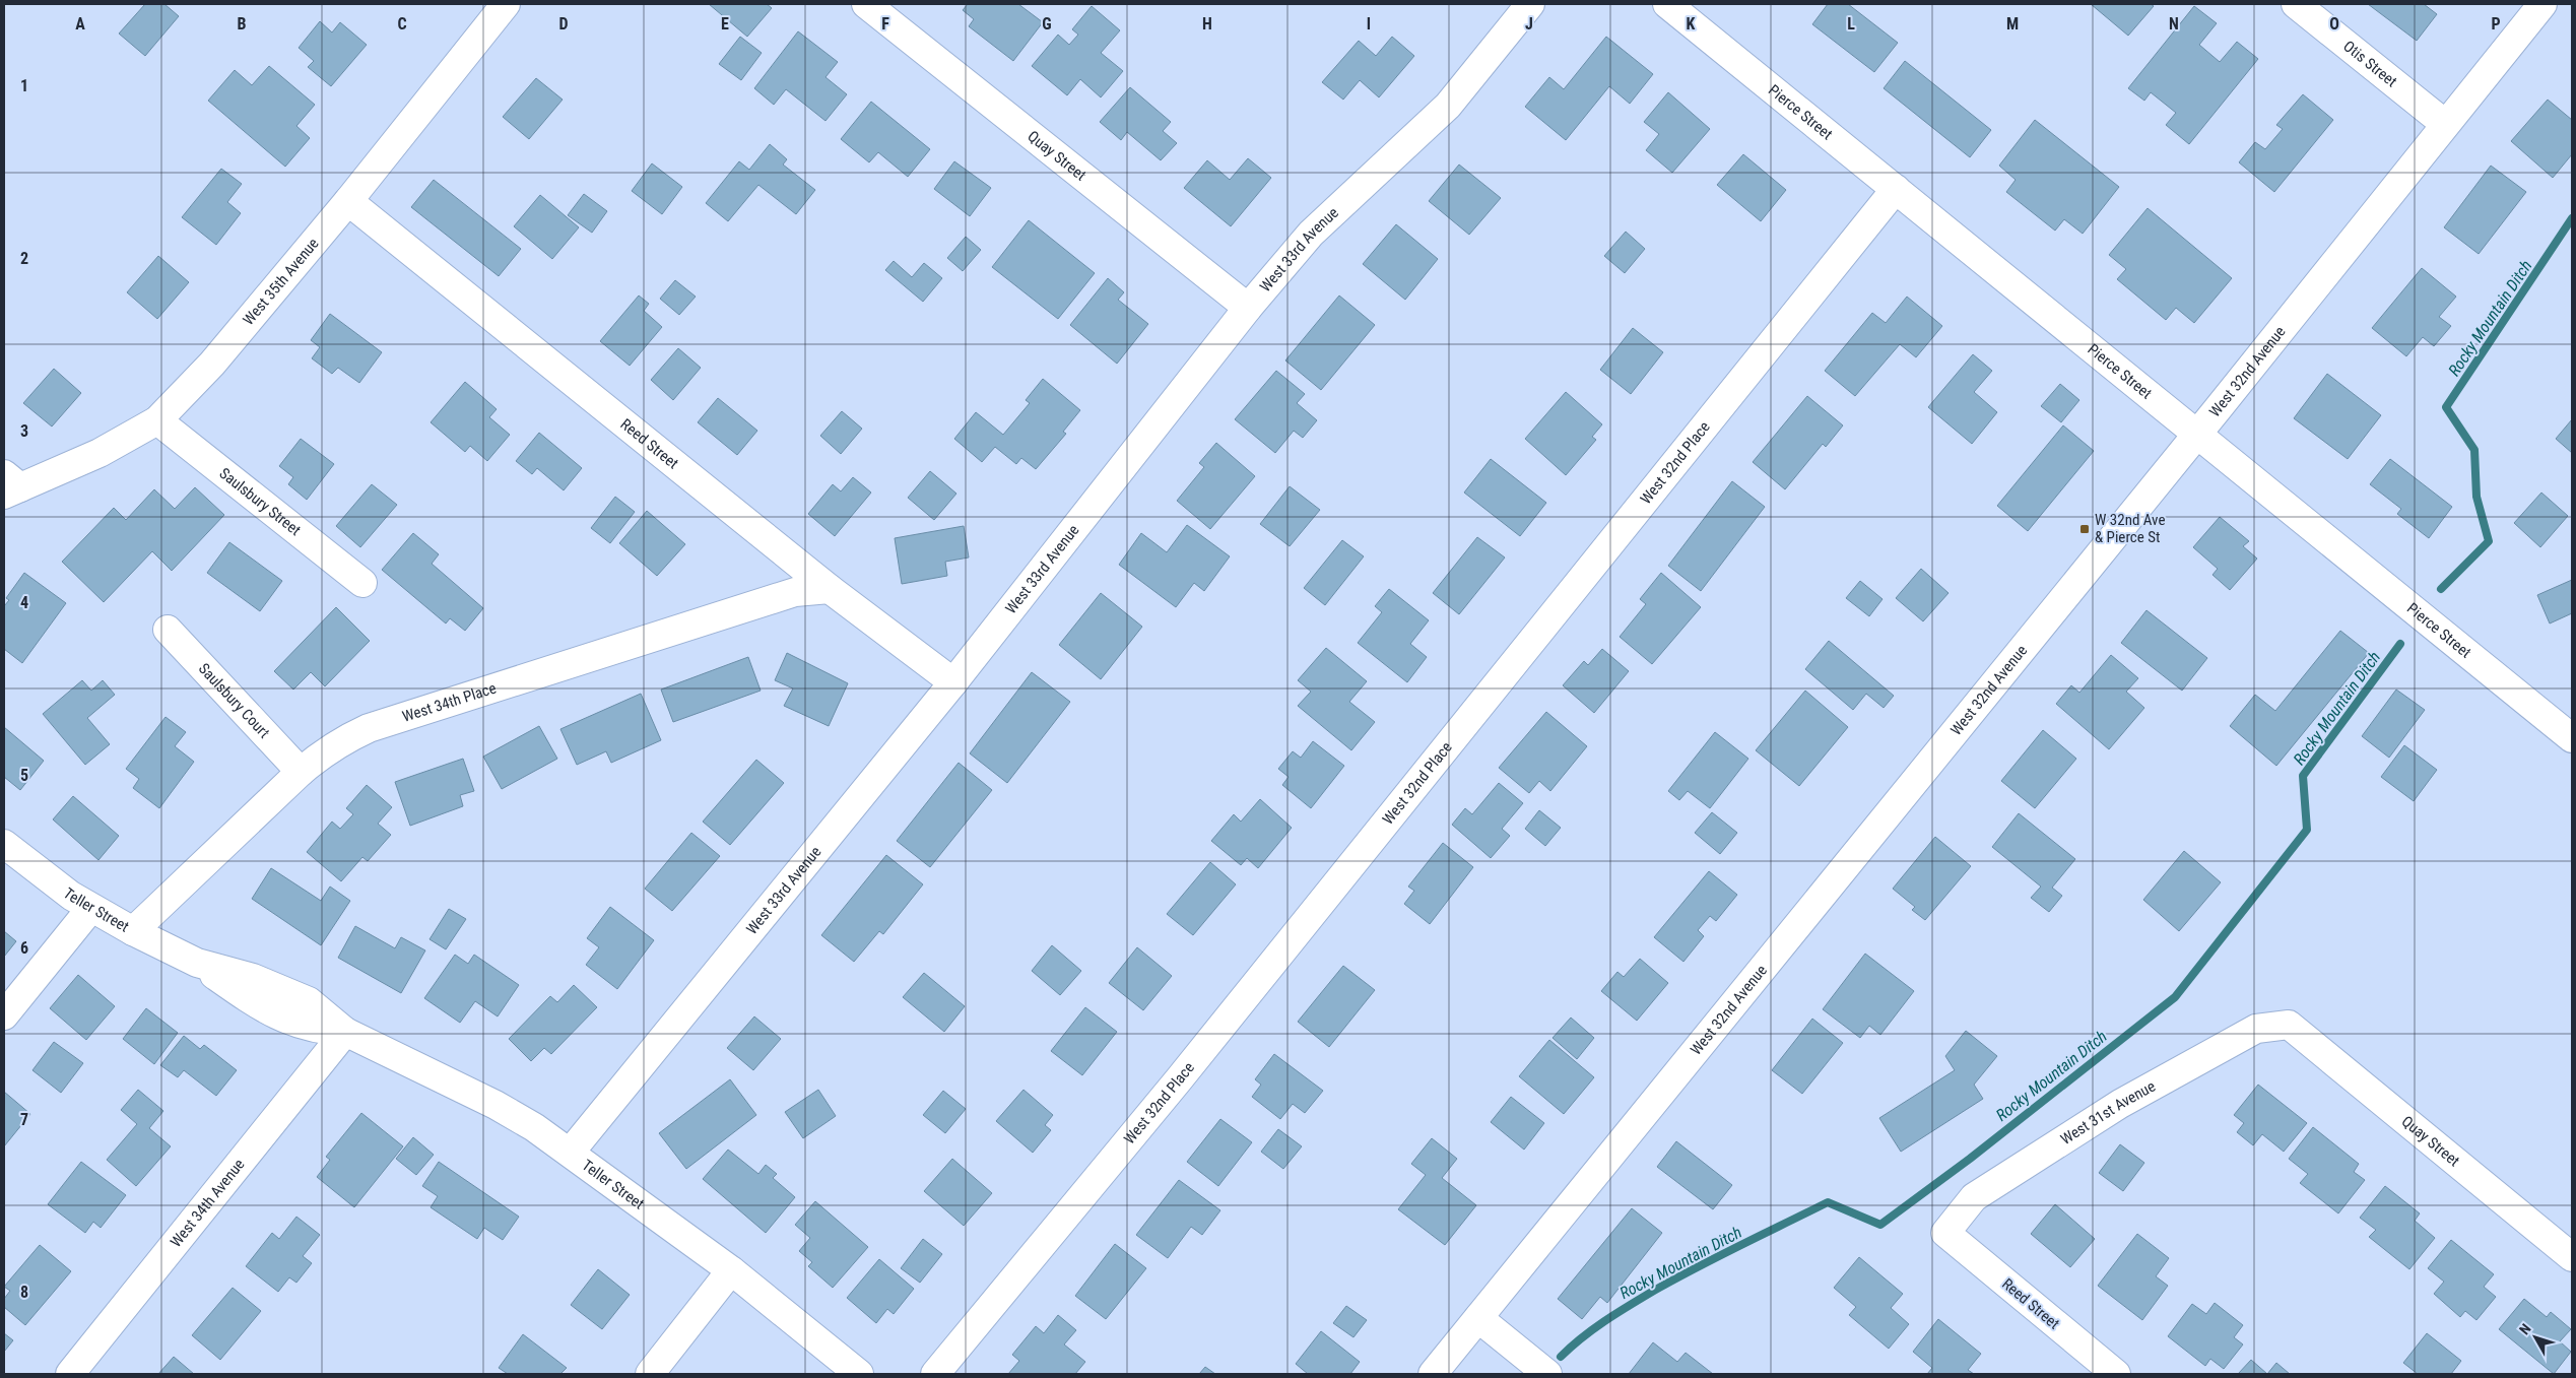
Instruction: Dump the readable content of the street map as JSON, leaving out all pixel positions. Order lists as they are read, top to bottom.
{
  "streets": {
    "street": [
      "Otis Street",
      "Pierce Street",
      "Quay Street",
      "West 33rd Avenue",
      "West 35th Avenue",
      "West 32nd Avenue",
      "Reed Street",
      "West 32nd Place",
      "Saulsbury Street",
      "Saulsbury Court",
      "West 34th Place",
      "Teller Street",
      "West 31st Avenue",
      "West 34th Avenue"
    ]
  },
  "crossings": [
    ["Otis Street", "West 32nd Avenue"],
    ["Pierce Street", "West 32nd Avenue"],
    ["Pierce Street", "West 32nd Place"],
    ["Quay Street", "West 33rd Avenue"],
    ["Quay Street", "West 31st Avenue"],
    ["West 33rd Avenue", "Reed Street"],
    ["West 33rd Avenue", "Teller Street"],
    ["West 35th Avenue", "Reed Street"],
    ["West 35th Avenue", "Saulsbury Street"],
    ["Reed Street", "West 34th Place"],
    ["Reed Street", "West 31st Avenue"],
    ["Saulsbury Court", "West 34th Place"],
    ["West 34th Place", "Teller Street"],
    ["Teller Street", "West 34th Avenue"]
  ],
  "water": ["Rocky Mountain Ditch"],
  "places": {
    "transit": ["W 32nd Ave & Pierce St"]
  },
  "north": "top left",
  "grid": {
    "columns": [
      "A",
      "B",
      "C",
      "D",
      "E",
      "F",
      "G",
      "H",
      "I",
      "J",
      "K",
      "L",
      "M",
      "N",
      "O",
      "P"
    ],
    "rows": [
      "1",
      "2",
      "3",
      "4",
      "5",
      "6",
      "7",
      "8"
    ]
  }
}
